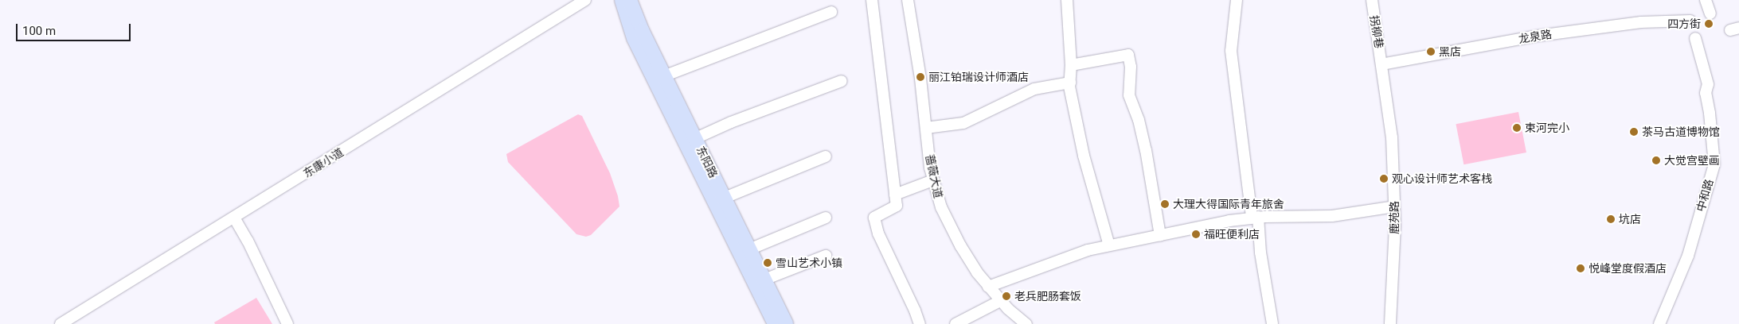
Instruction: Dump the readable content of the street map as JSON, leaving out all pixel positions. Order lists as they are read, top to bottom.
{
  "streets": {
    "main road": ["东阳路"],
    "street": [
      "拐柳巷",
      "龙泉路",
      "东康小道",
      "蔷薇大道",
      "中和路",
      "鹿苑路"
    ]
  },
  "crossings": [
    ["拐柳巷", "龙泉路"],
    ["拐柳巷", "鹿苑路"],
    ["龙泉路", "鹿苑路"]
  ],
  "places": [
    "四方街",
    "黑店",
    "丽江铂瑞设计师酒店",
    "束河完小",
    "茶马古道博物馆",
    "大觉宫壁画",
    "观心设计师艺术客栈",
    "大理大得国际青年旅舍",
    "坑店",
    "福旺便利店",
    "雪山艺术小镇",
    "悦峰堂度假酒店",
    "老兵肥肠套饭"
  ],
  "scale_bar": "100 m"
}
